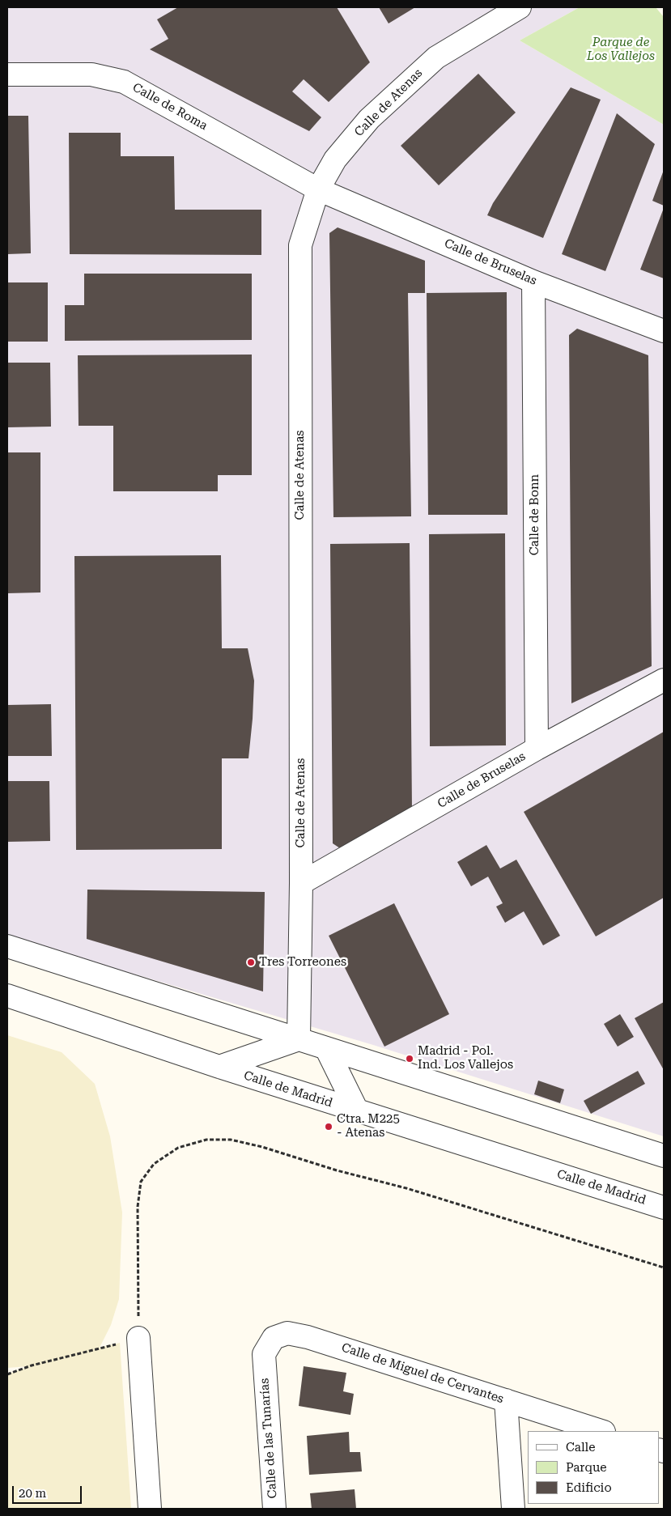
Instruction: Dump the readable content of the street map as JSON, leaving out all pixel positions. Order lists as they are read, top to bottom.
{
  "streets": {
    "street": [
      "Calle de Atenas",
      "Calle de Roma",
      "Calle de Bruselas",
      "Calle de Bonn",
      "Calle de Madrid",
      "Calle de Miguel de Cervantes",
      "Calle de las Tunarías"
    ]
  },
  "crossings": [
    ["Calle de Atenas", "Calle de Roma"],
    ["Calle de Atenas", "Calle de Bruselas"],
    ["Calle de Roma", "Calle de Bruselas"],
    ["Calle de Bruselas", "Calle de Bonn"],
    ["Calle de Miguel de Cervantes", "Calle de las Tunarías"]
  ],
  "parks": ["Parque de Los Vallejos"],
  "places": ["Tres Torreones", "Madrid - Pol. Ind. Los Vallejos", "Ctra. M225 - Atenas"],
  "legend": ["Calle", "Parque", "Edificio"],
  "scale_bar": "20 m"
}
